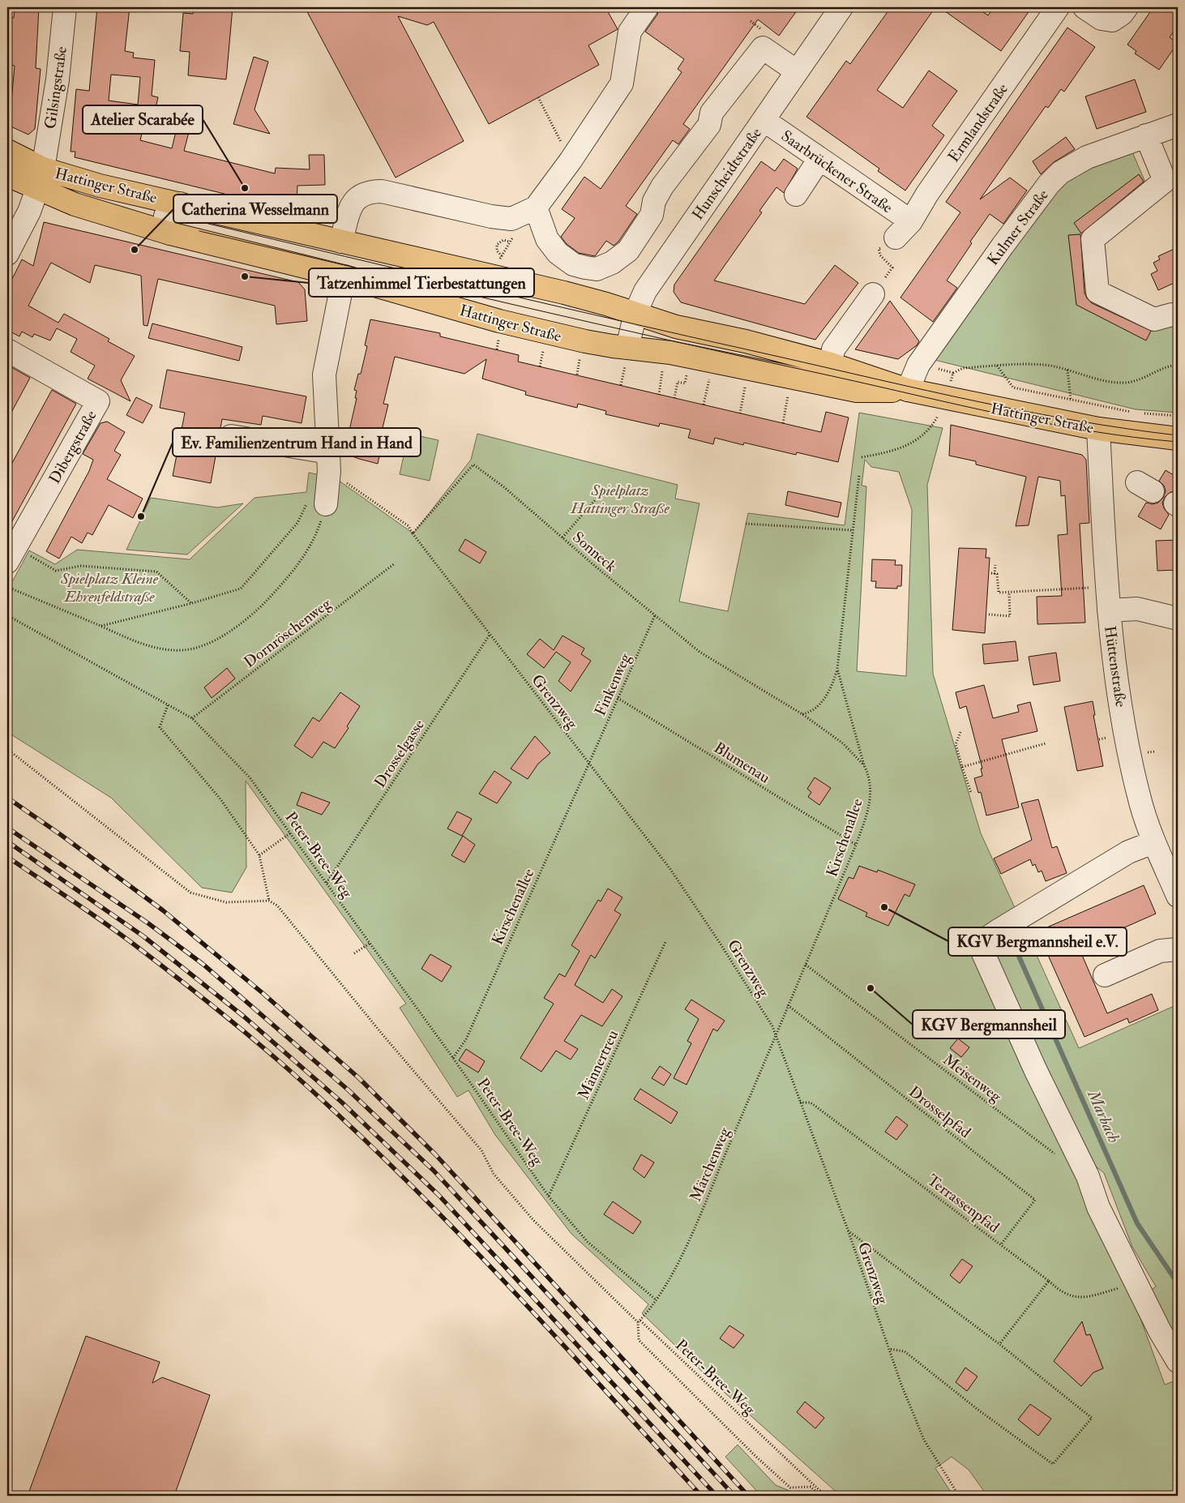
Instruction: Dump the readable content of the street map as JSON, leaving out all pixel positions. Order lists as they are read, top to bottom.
{
  "streets": {
    "main road": ["Hattinger Straße"],
    "street": [
      "Gilsingstraße",
      "Ermlandstraße",
      "Saarbrückener Straße",
      "Hunscheidtstraße",
      "Kulmer Straße",
      "Dibergstraße",
      "Hüttenstraße"
    ],
    "path": [
      "Sonneck",
      "Dornröschenweg",
      "Finkenweg",
      "Grenzweg",
      "Drosselgasse",
      "Blumenau",
      "Kirschenallee",
      "Peter-Bree-Weg",
      "Männertreu",
      "Meisenweg",
      "Drosselpfad",
      "Märchenweg",
      "Terrassenpfad"
    ]
  },
  "crossings": [
    ["Gilsingstraße", "Hattinger Straße"],
    ["Ermlandstraße", "Saarbrückener Straße"],
    ["Saarbrückener Straße", "Hunscheidtstraße"],
    ["Hunscheidtstraße", "Hattinger Straße"],
    ["Hattinger Straße", "Kulmer Straße"],
    ["Hattinger Straße", "Hüttenstraße"],
    ["Sonneck", "Finkenweg"],
    ["Sonneck", "Grenzweg"],
    ["Sonneck", "Kirschenallee"],
    ["Dornröschenweg", "Peter-Bree-Weg"],
    ["Finkenweg", "Grenzweg"],
    ["Finkenweg", "Blumenau"],
    ["Finkenweg", "Kirschenallee"],
    ["Grenzweg", "Drosselgasse"],
    ["Grenzweg", "Kirschenallee"],
    ["Grenzweg", "Märchenweg"],
    ["Grenzweg", "Terrassenpfad"],
    ["Drosselgasse", "Peter-Bree-Weg"],
    ["Blumenau", "Kirschenallee"],
    ["Kirschenallee", "Peter-Bree-Weg"],
    ["Kirschenallee", "Meisenweg"],
    ["Kirschenallee", "Drosselpfad"],
    ["Kirschenallee", "Märchenweg"],
    ["Peter-Bree-Weg", "Männertreu"],
    ["Peter-Bree-Weg", "Märchenweg"],
    ["Drosselpfad", "Terrassenpfad"]
  ],
  "water": ["Marbach"],
  "parks": ["Spielplatz Hattinger Straße", "Spielplatz Kleine Ehrenfeldstraße"],
  "places": [
    "Atelier Scarabée",
    "Catherina Wesselmann",
    "Tatzenhimmel Tierbestattungen",
    "Ev. Familienzentrum Hand in Hand",
    "KGV Bergmannsheil e.V.",
    "KGV Bergmannsheil"
  ]
}
